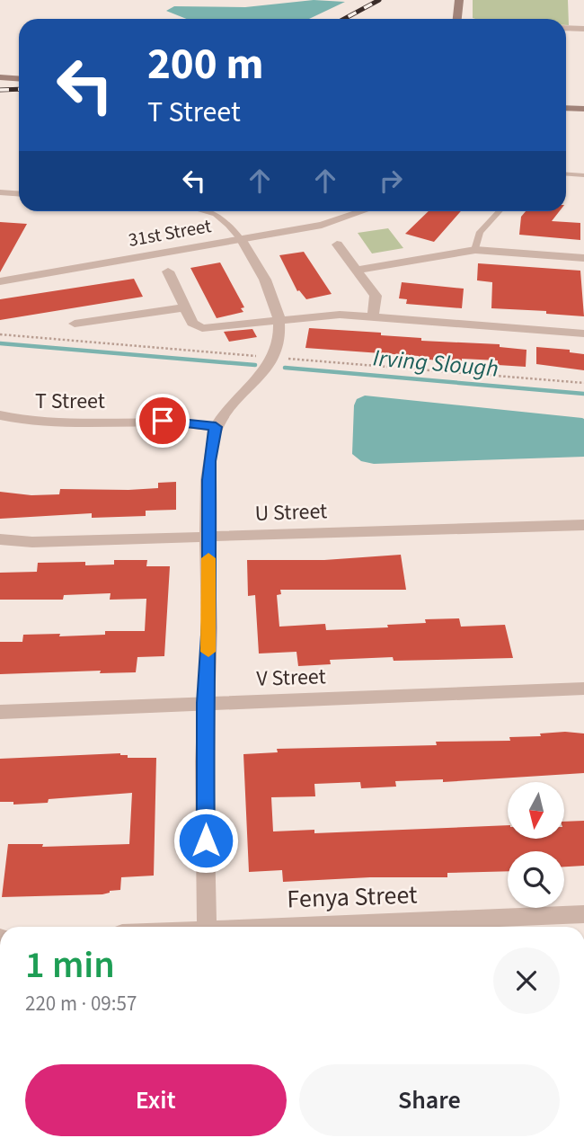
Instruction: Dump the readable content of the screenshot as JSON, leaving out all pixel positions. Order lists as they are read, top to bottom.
{
  "streets": {
    "street": [
      "31st Street",
      "T Street",
      "U Street",
      "V Street",
      "Fenya Street"
    ]
  },
  "water": ["Irving Slough"],
  "north": "bottom",
  "page": {
    "turn": ["200 m", "T Street"],
    "heading": ["1 min", "220 m · 09:57"],
    "buttons": ["Exit", "Share"]
  }
}
